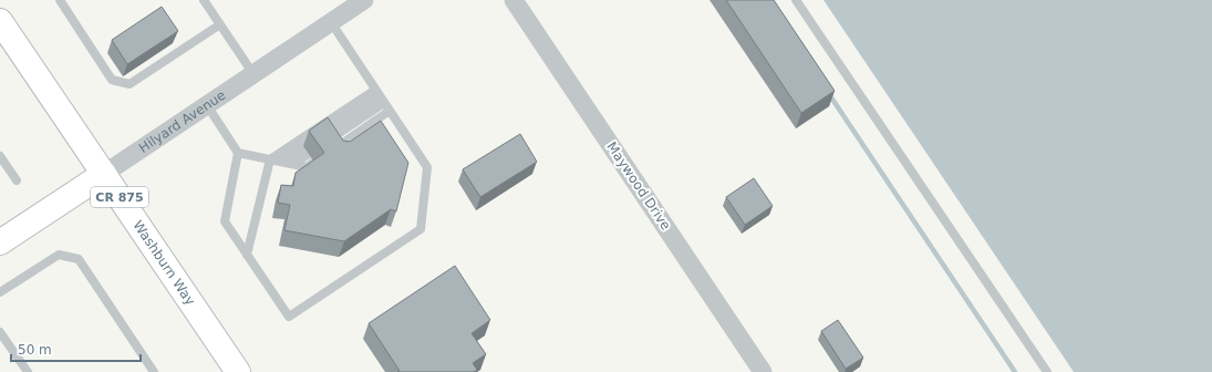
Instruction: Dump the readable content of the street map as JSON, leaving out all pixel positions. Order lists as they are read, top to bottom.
{
  "streets": {
    "main road": ["Hilyard Avenue", "CR 875", "Washburn Way"],
    "street": ["Maywood Drive"]
  },
  "crossings": [
    ["Hilyard Avenue", "Washburn Way"]
  ],
  "scale_bar": "50 m"
}
